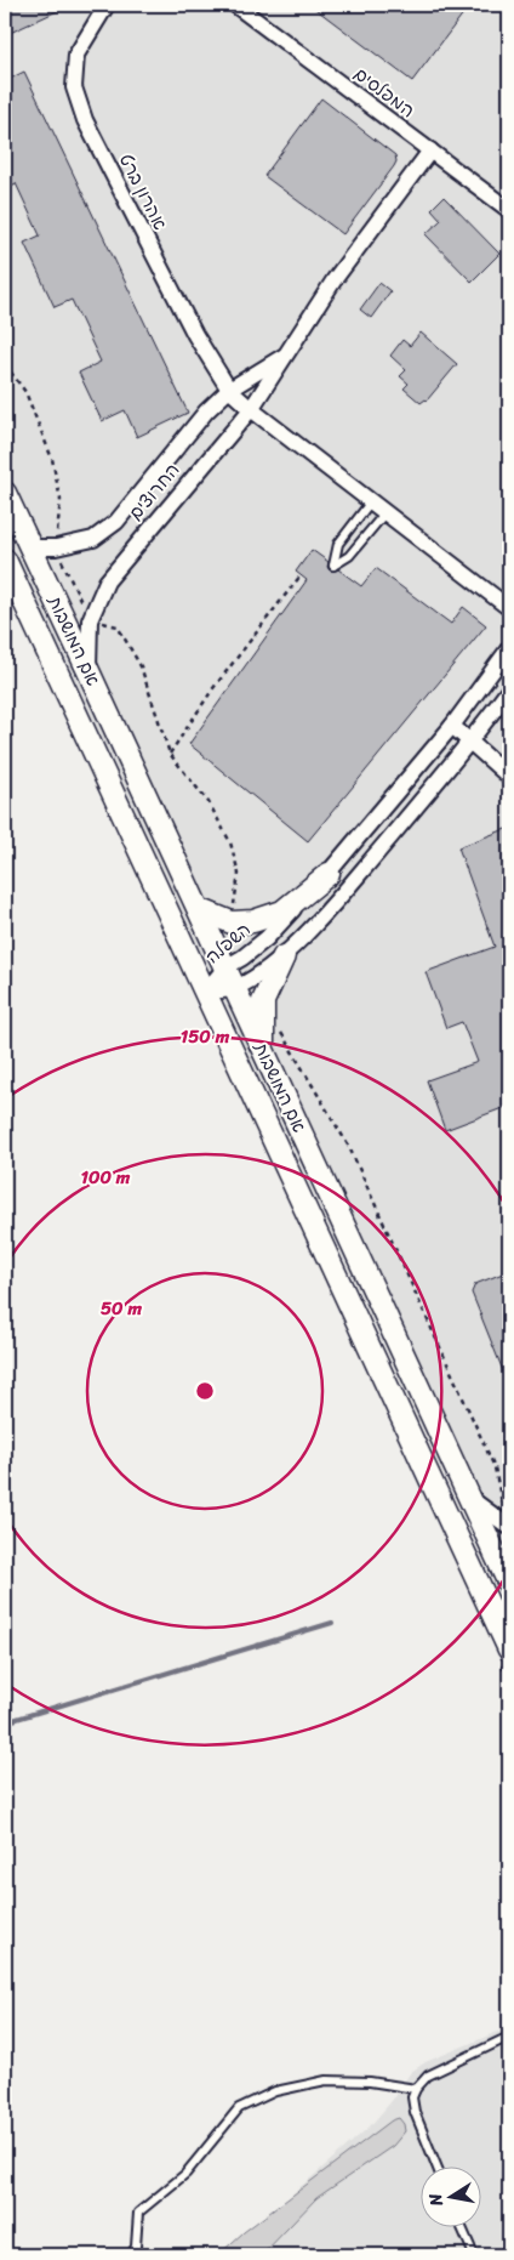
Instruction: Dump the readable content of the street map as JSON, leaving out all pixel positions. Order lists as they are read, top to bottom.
{
  "streets": {
    "main road": ["אם המושבות"],
    "street": [
      "המפלסים",
      "אהרון ברט",
      "החרוצים",
      "השפלה"
    ]
  },
  "crossings": [
    ["המפלסים", "החרוצים"],
    ["אהרון ברט", "החרוצים"],
    ["החרוצים", "אם המושבות"],
    ["אם המושבות", "השפלה"]
  ],
  "north": "left",
  "rings": ["150 m", "100 m", "50 m"]
}
